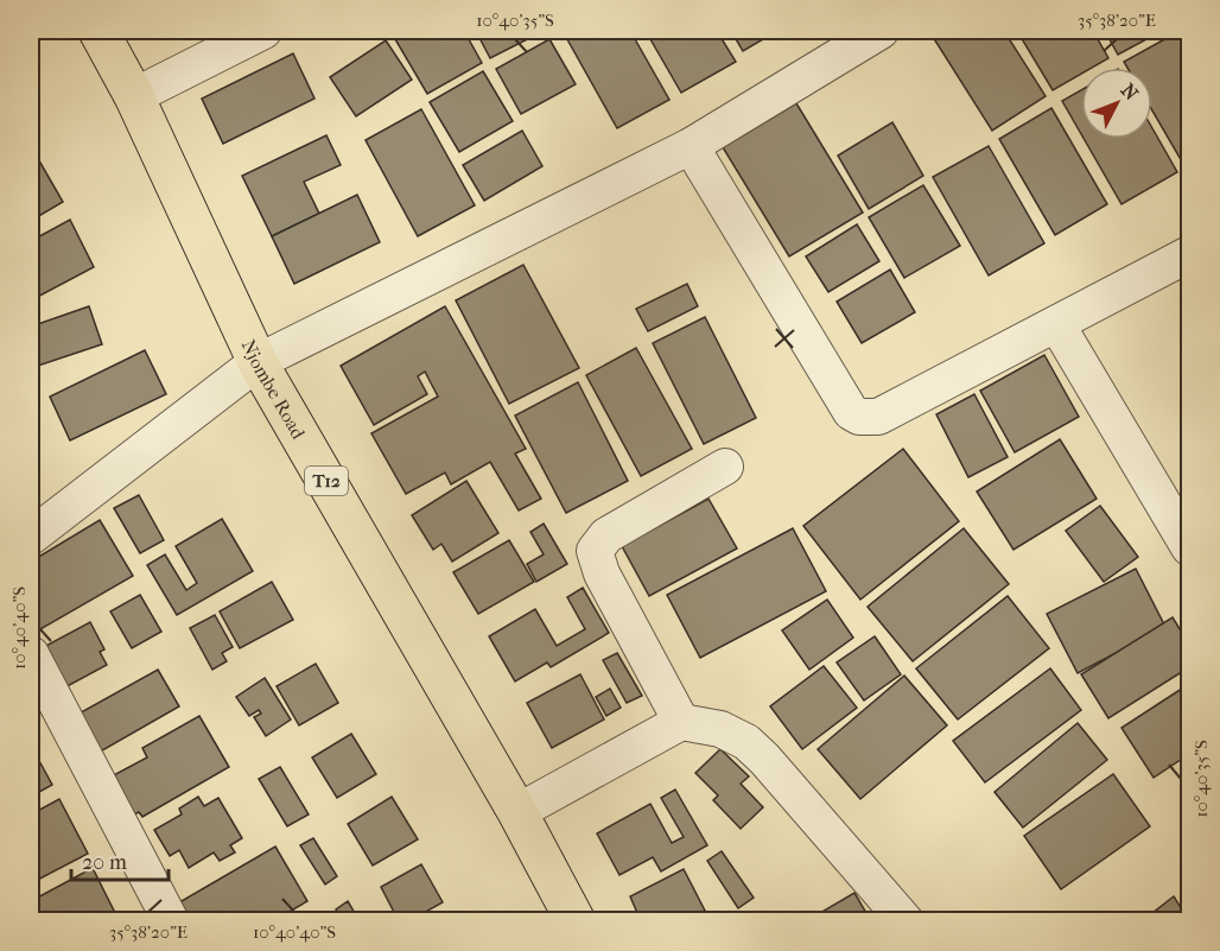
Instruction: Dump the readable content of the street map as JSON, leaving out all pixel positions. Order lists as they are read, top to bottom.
{
  "streets": {
    "highway": ["Njombe Road", "T12"]
  },
  "scale_bar": "20 m",
  "north": "top right",
  "coordinates": ["10°40'35\"S", "35°38'20\"E", "10°40'40\"S"]
}
